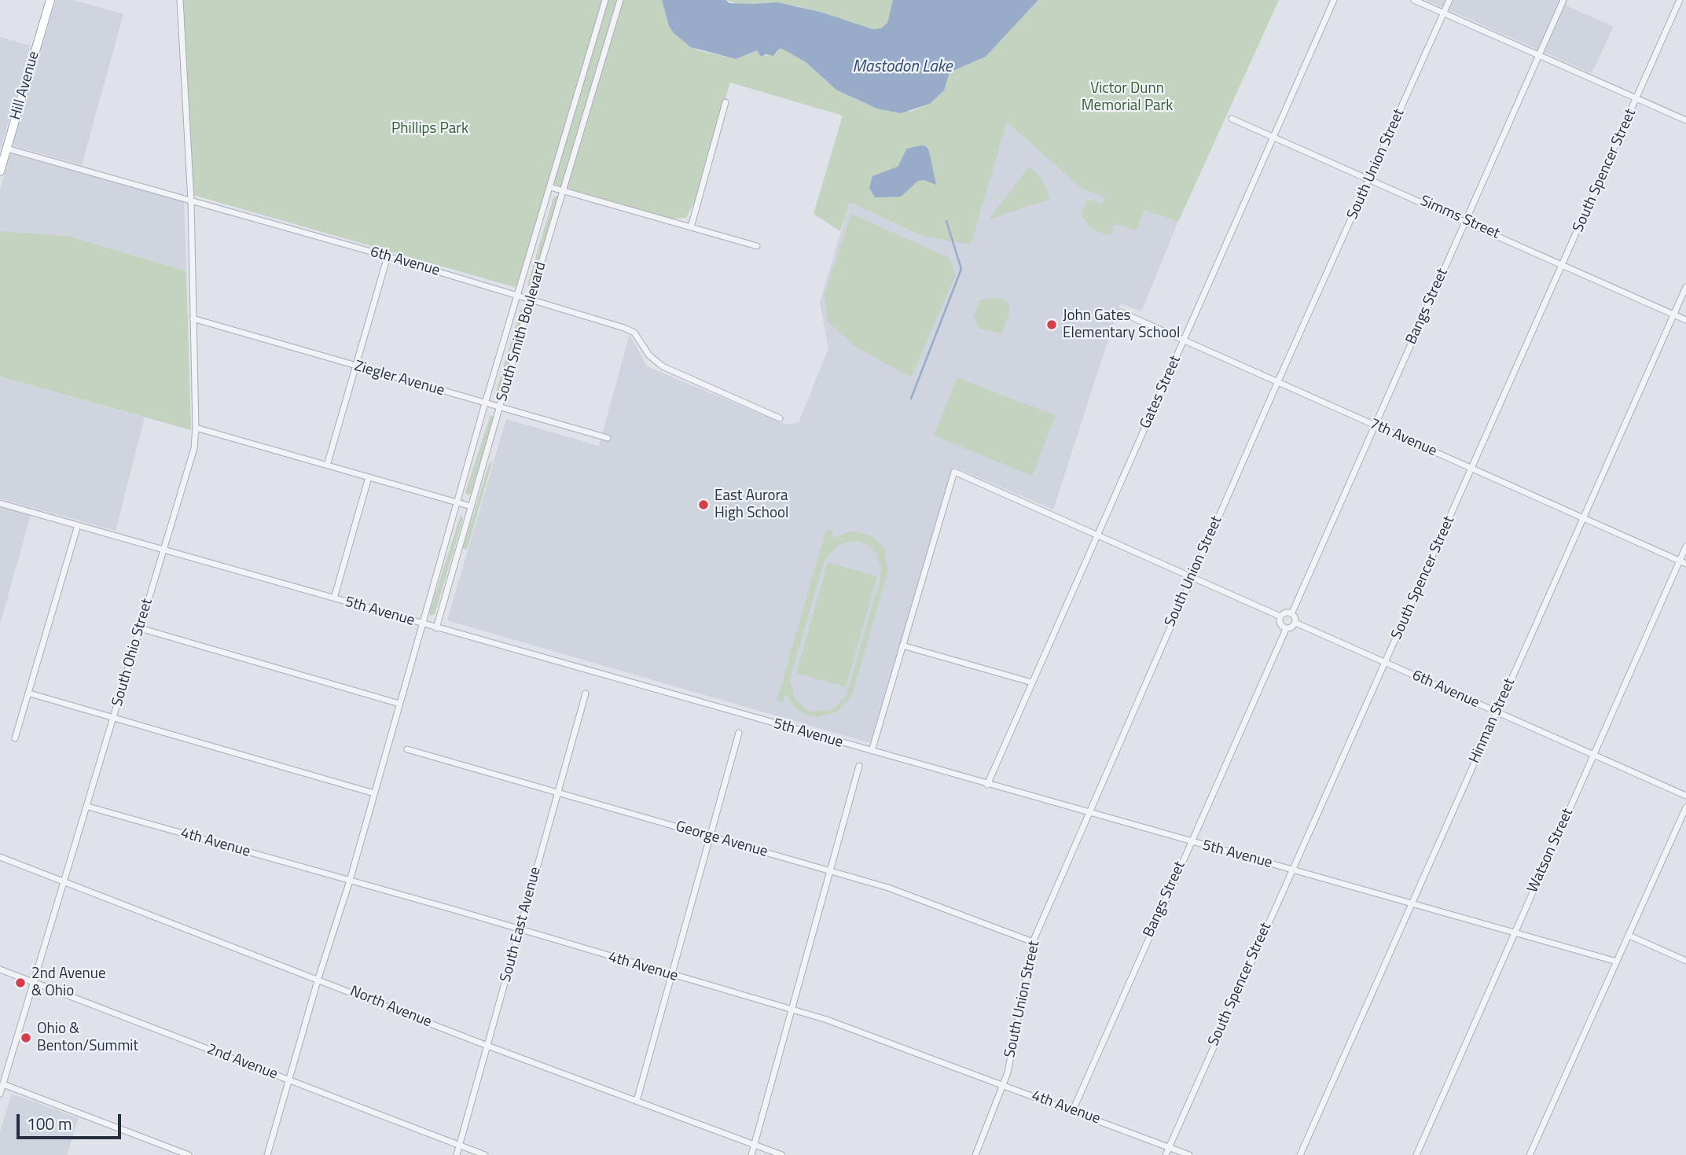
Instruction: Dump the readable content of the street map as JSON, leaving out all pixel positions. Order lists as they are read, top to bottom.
{
  "streets": {
    "main road": ["Hill Avenue"],
    "street": [
      "South Union Street",
      "South Spencer Street",
      "Simms Street",
      "6th Avenue",
      "Bangs Street",
      "South Smith Boulevard",
      "Ziegler Avenue",
      "Gates Street",
      "7th Avenue",
      "5th Avenue",
      "South Ohio Street",
      "Hinman Street",
      "George Avenue",
      "4th Avenue",
      "Watson Street",
      "South East Avenue",
      "North Avenue",
      "2nd Avenue"
    ]
  },
  "crossings": [
    ["Hill Avenue", "6th Avenue"],
    ["South Union Street", "Simms Street"],
    ["South Union Street", "7th Avenue"],
    ["South Union Street", "5th Avenue"],
    ["South Union Street", "George Avenue"],
    ["South Union Street", "4th Avenue"],
    ["South Spencer Street", "Simms Street"],
    ["South Spencer Street", "6th Avenue"],
    ["South Spencer Street", "7th Avenue"],
    ["South Spencer Street", "5th Avenue"],
    ["South Spencer Street", "4th Avenue"],
    ["Simms Street", "Bangs Street"],
    ["Simms Street", "Gates Street"],
    ["Simms Street", "Hinman Street"],
    ["6th Avenue", "Bangs Street"],
    ["6th Avenue", "South Smith Boulevard"],
    ["6th Avenue", "South Ohio Street"],
    ["6th Avenue", "Hinman Street"],
    ["6th Avenue", "Watson Street"],
    ["Bangs Street", "7th Avenue"],
    ["Bangs Street", "5th Avenue"],
    ["Bangs Street", "4th Avenue"],
    ["South Smith Boulevard", "Ziegler Avenue"],
    ["South Smith Boulevard", "5th Avenue"],
    ["South Smith Boulevard", "4th Avenue"],
    ["South Smith Boulevard", "North Avenue"],
    ["South Smith Boulevard", "2nd Avenue"],
    ["Ziegler Avenue", "South Ohio Street"],
    ["Gates Street", "7th Avenue"],
    ["Gates Street", "5th Avenue"],
    ["7th Avenue", "Hinman Street"],
    ["7th Avenue", "Watson Street"],
    ["5th Avenue", "South Ohio Street"],
    ["5th Avenue", "Hinman Street"],
    ["5th Avenue", "Watson Street"],
    ["South Ohio Street", "4th Avenue"],
    ["South Ohio Street", "North Avenue"],
    ["South Ohio Street", "2nd Avenue"],
    ["George Avenue", "South East Avenue"],
    ["4th Avenue", "South East Avenue"],
    ["South East Avenue", "North Avenue"],
    ["South East Avenue", "2nd Avenue"]
  ],
  "water": ["Mastodon Lake"],
  "parks": ["Victor Dunn Memorial Park", "Phillips Park"],
  "places": [
    "John Gates Elementary School",
    "East Aurora High School",
    "2nd Avenue & Ohio",
    "Ohio & Benton/Summit"
  ],
  "scale_bar": "100 m"
}
